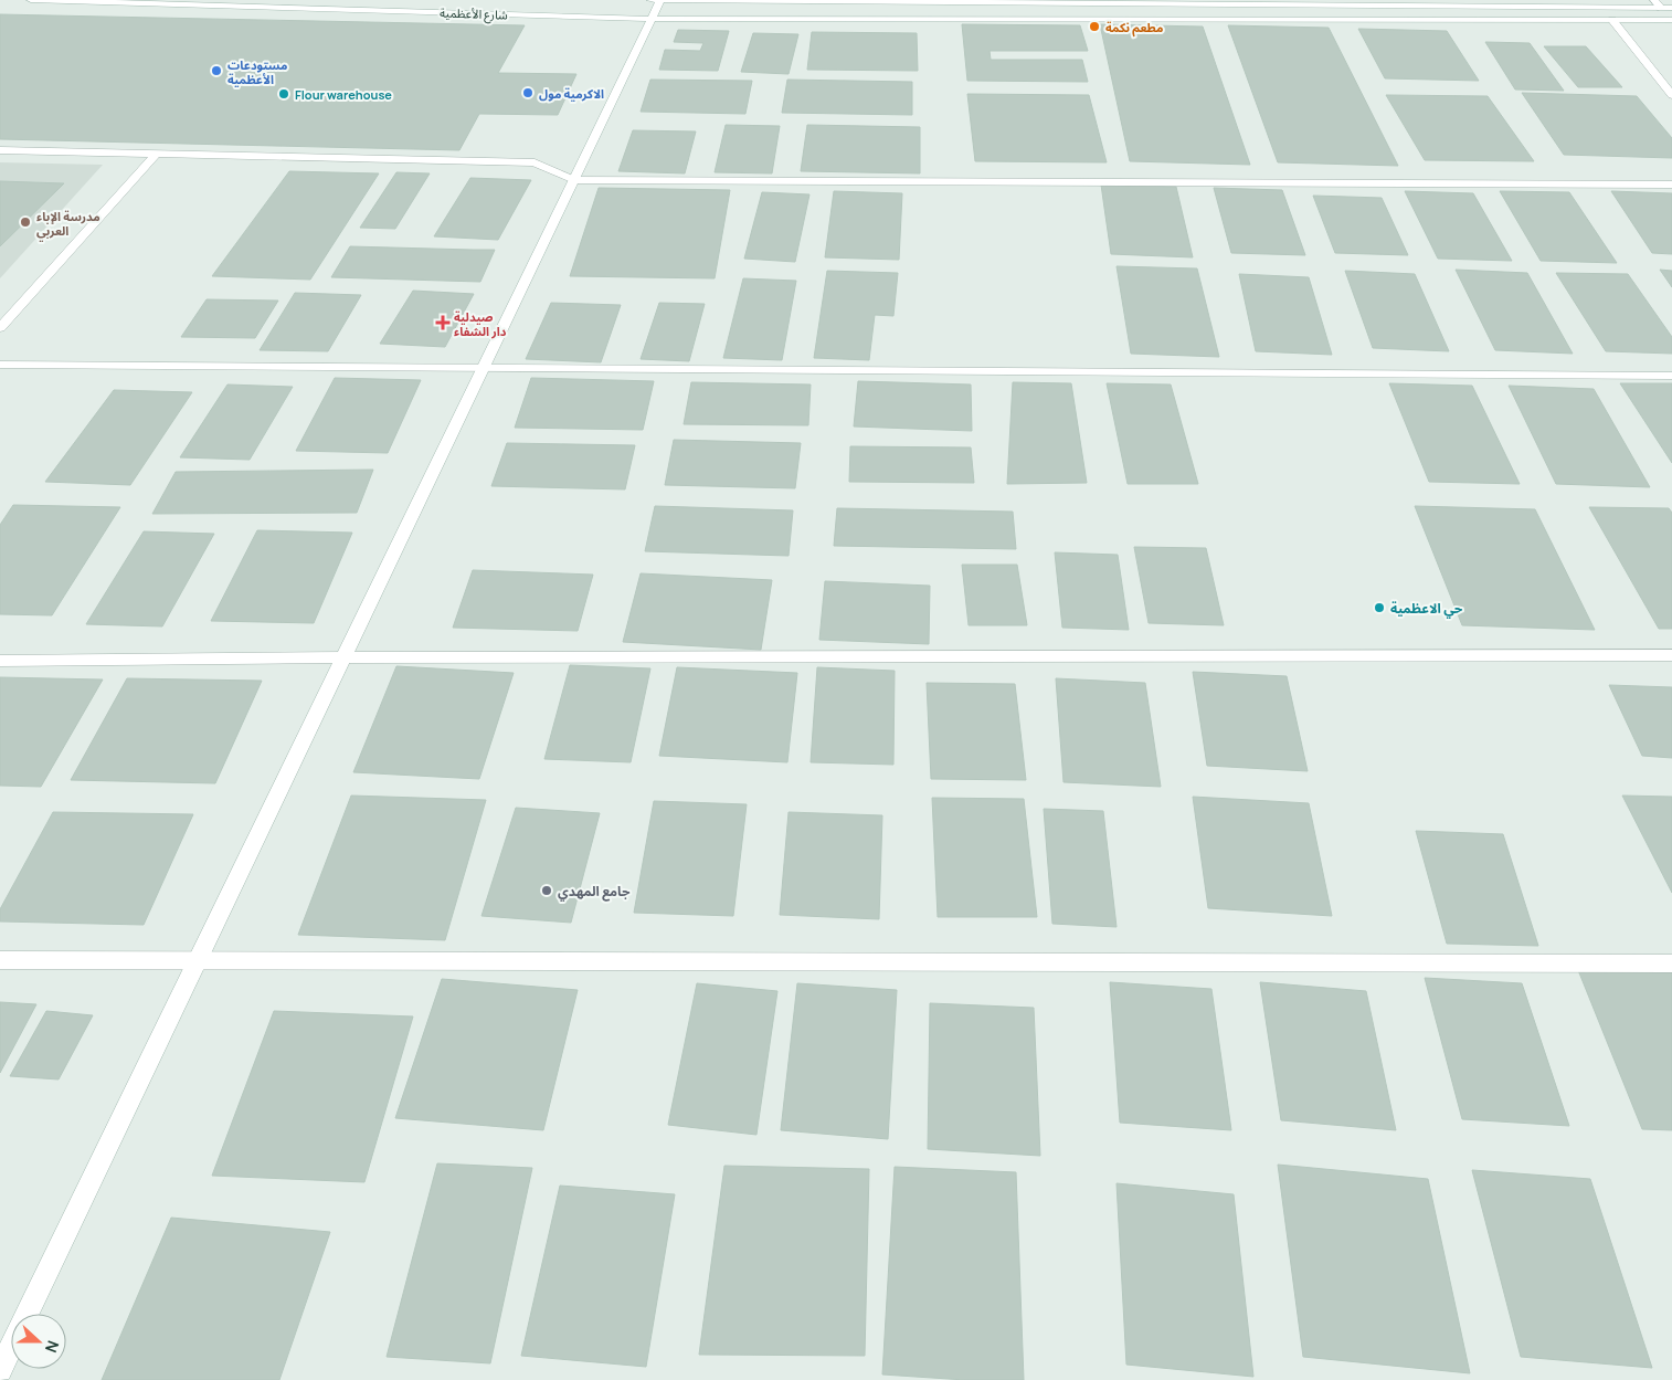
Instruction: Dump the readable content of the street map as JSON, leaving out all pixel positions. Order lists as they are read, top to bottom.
{
  "streets": {
    "street": ["شارع الأعظمية"]
  },
  "places": {
    "other": [
      "مطعم نكمة",
      "مستودعات الأعظمية",
      "الاكرمية مول",
      "Flour warehouse",
      "مدرسة الإباء العربي",
      "حي الاعظمية",
      "جامع المهدي"
    ],
    "health": ["صيدلية دار الشفاء"]
  },
  "north": "right"
}
